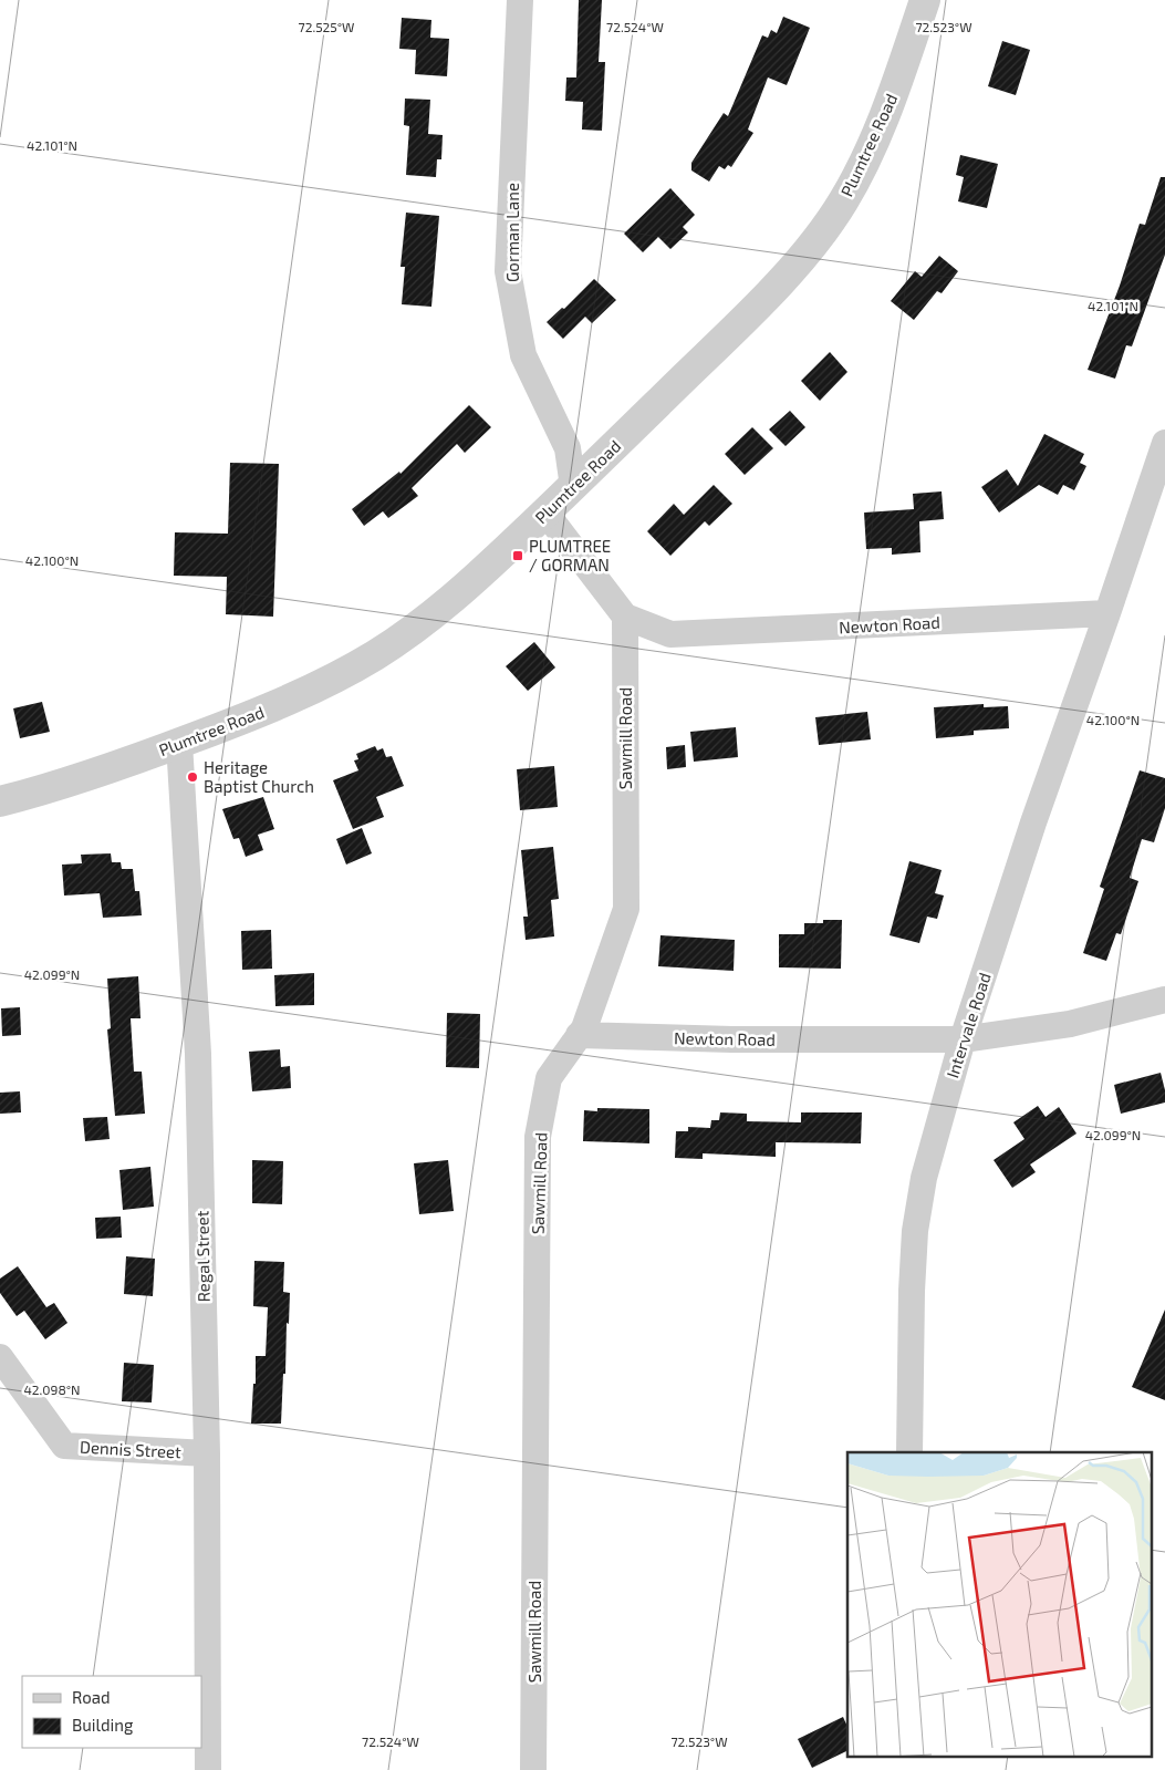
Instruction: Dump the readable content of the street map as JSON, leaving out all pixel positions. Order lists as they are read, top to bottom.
{
  "streets": {
    "street": [
      "Plumtree Road",
      "Gorman Lane",
      "Newton Road",
      "Sawmill Road",
      "Intervale Road",
      "Regal Street",
      "Dennis Street"
    ]
  },
  "crossings": [
    ["Plumtree Road", "Gorman Lane"],
    ["Plumtree Road", "Regal Street"],
    ["Newton Road", "Sawmill Road"],
    ["Newton Road", "Intervale Road"],
    ["Regal Street", "Dennis Street"]
  ],
  "places": {
    "transit": ["PLUMTREE / GORMAN"],
    "other": ["Heritage Baptist Church"]
  },
  "legend": ["Road", "Building"],
  "coordinates": [
    "72.525°W",
    "72.524°W",
    "72.523°W",
    "42.101°N",
    "42.100°N",
    "42.099°N",
    "42.098°N"
  ]
}
